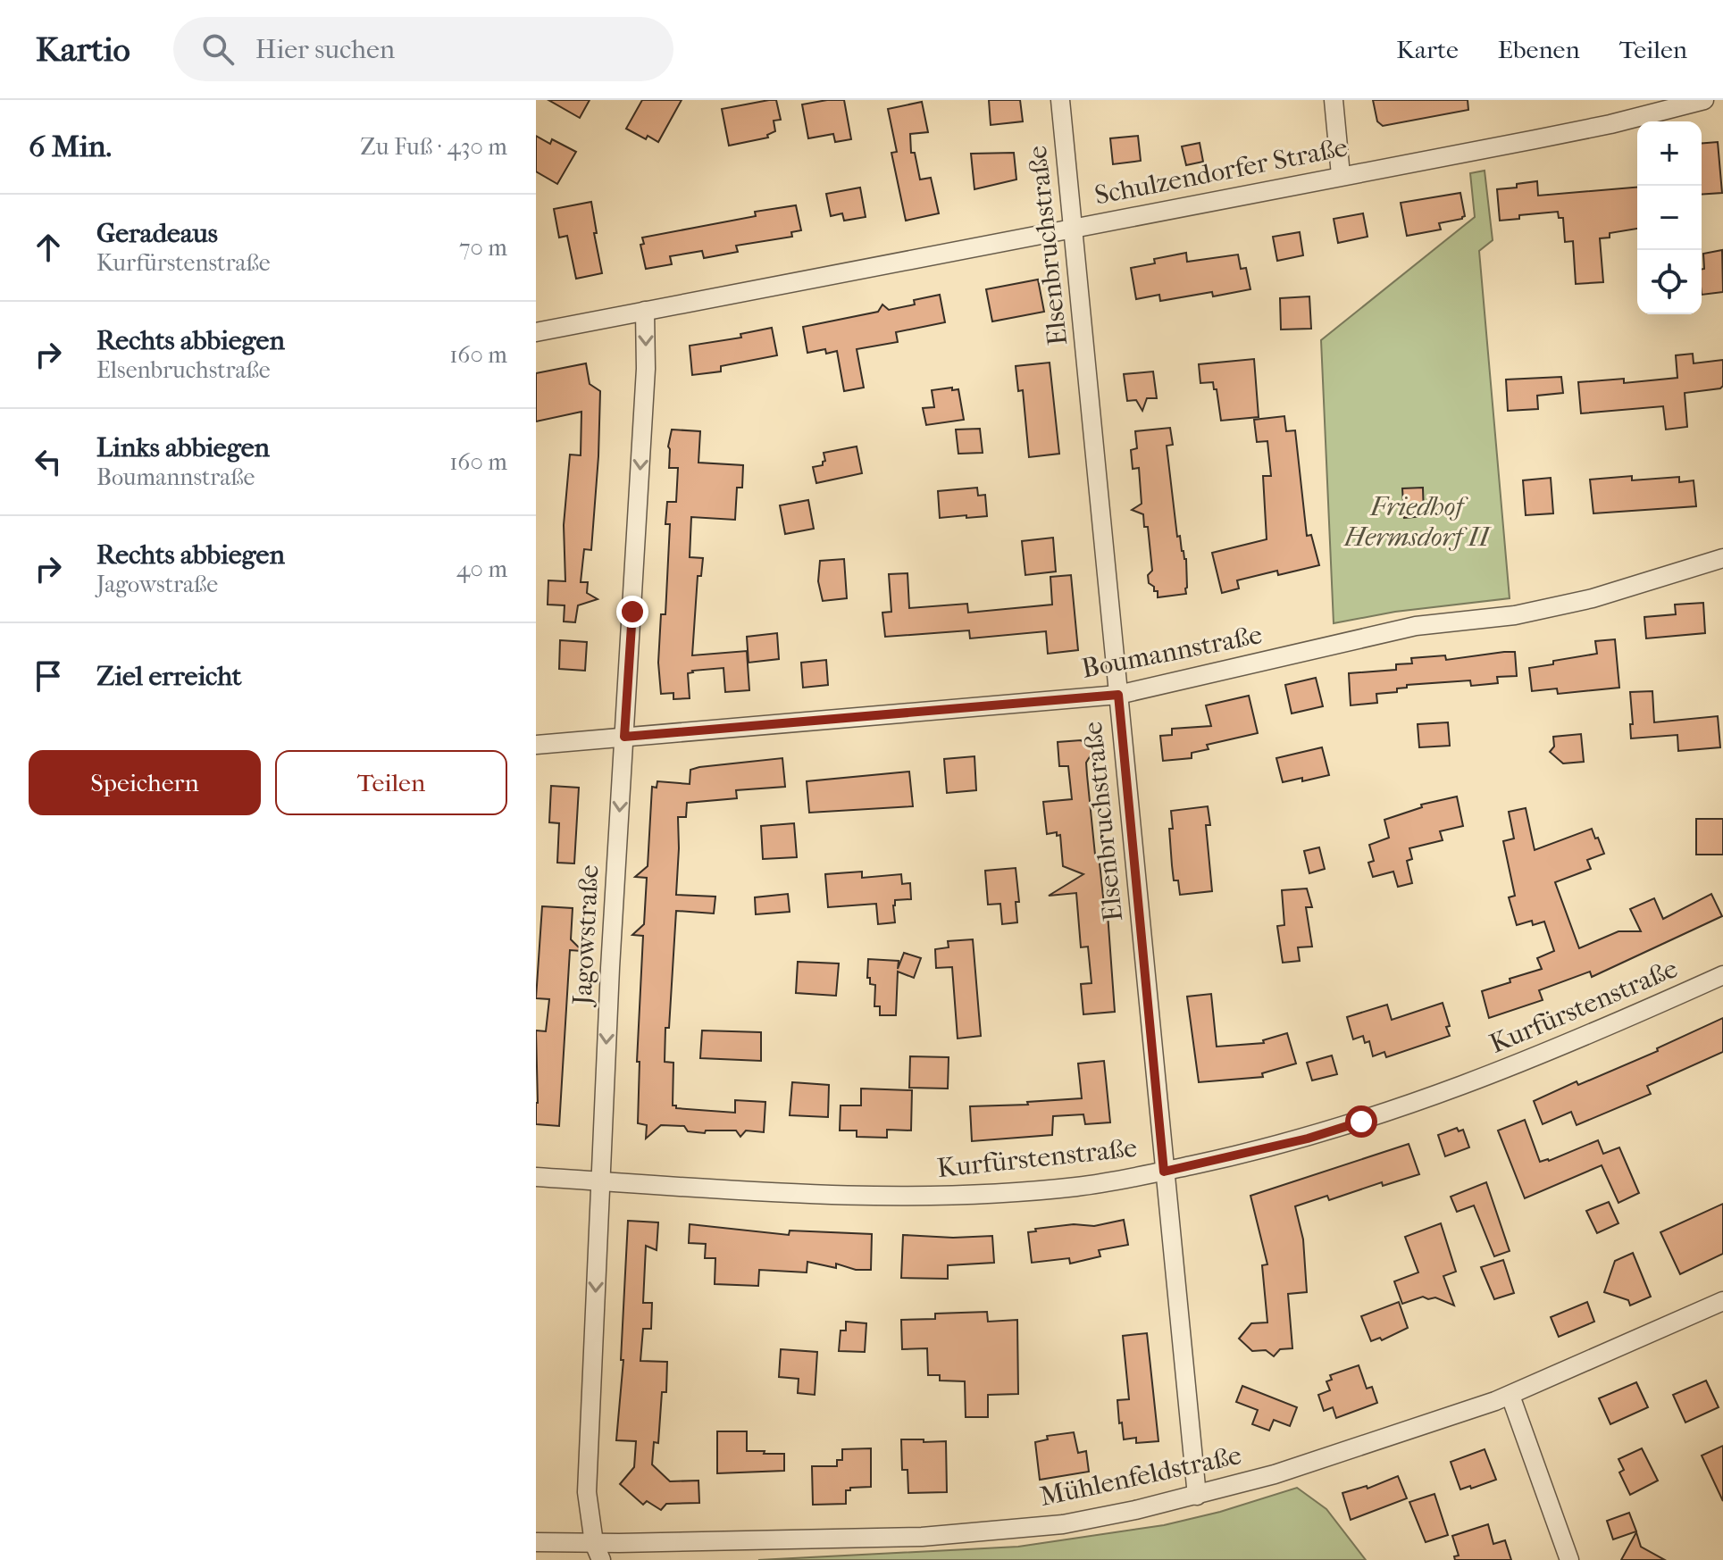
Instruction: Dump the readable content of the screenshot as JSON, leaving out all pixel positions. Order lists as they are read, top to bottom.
{
  "streets": {
    "street": [
      "Schulzendorfer Straße",
      "Elsenbruchstraße",
      "Boumannstraße",
      "Jagowstraße",
      "Kurfürstenstraße",
      "Mühlenfeldstraße"
    ]
  },
  "crossings": [
    ["Schulzendorfer Straße", "Elsenbruchstraße"],
    ["Schulzendorfer Straße", "Jagowstraße"],
    ["Elsenbruchstraße", "Boumannstraße"],
    ["Elsenbruchstraße", "Kurfürstenstraße"],
    ["Elsenbruchstraße", "Mühlenfeldstraße"],
    ["Boumannstraße", "Jagowstraße"],
    ["Jagowstraße", "Kurfürstenstraße"],
    ["Jagowstraße", "Mühlenfeldstraße"]
  ],
  "one_way": ["Jagowstraße"],
  "parks": ["Friedhof Hermsdorf II"],
  "page": {
    "header": "Kartio",
    "search": "Hier suchen",
    "nav": ["Karte", "Ebenen", "Teilen"],
    "heading": ["6 Min.", "Zu Fuß · 430 m"],
    "map_buttons": ["+", "−"],
    "list": [
      ["Geradeaus", "Kurfürstenstraße", "70 m"],
      ["Rechts abbiegen", "Elsenbruchstraße", "160 m"],
      ["Links abbiegen", "Boumannstraße", "160 m"],
      ["Rechts abbiegen", "Jagowstraße", "40 m"],
      "Ziel erreicht"
    ],
    "buttons": ["Speichern", "Teilen"]
  }
}
